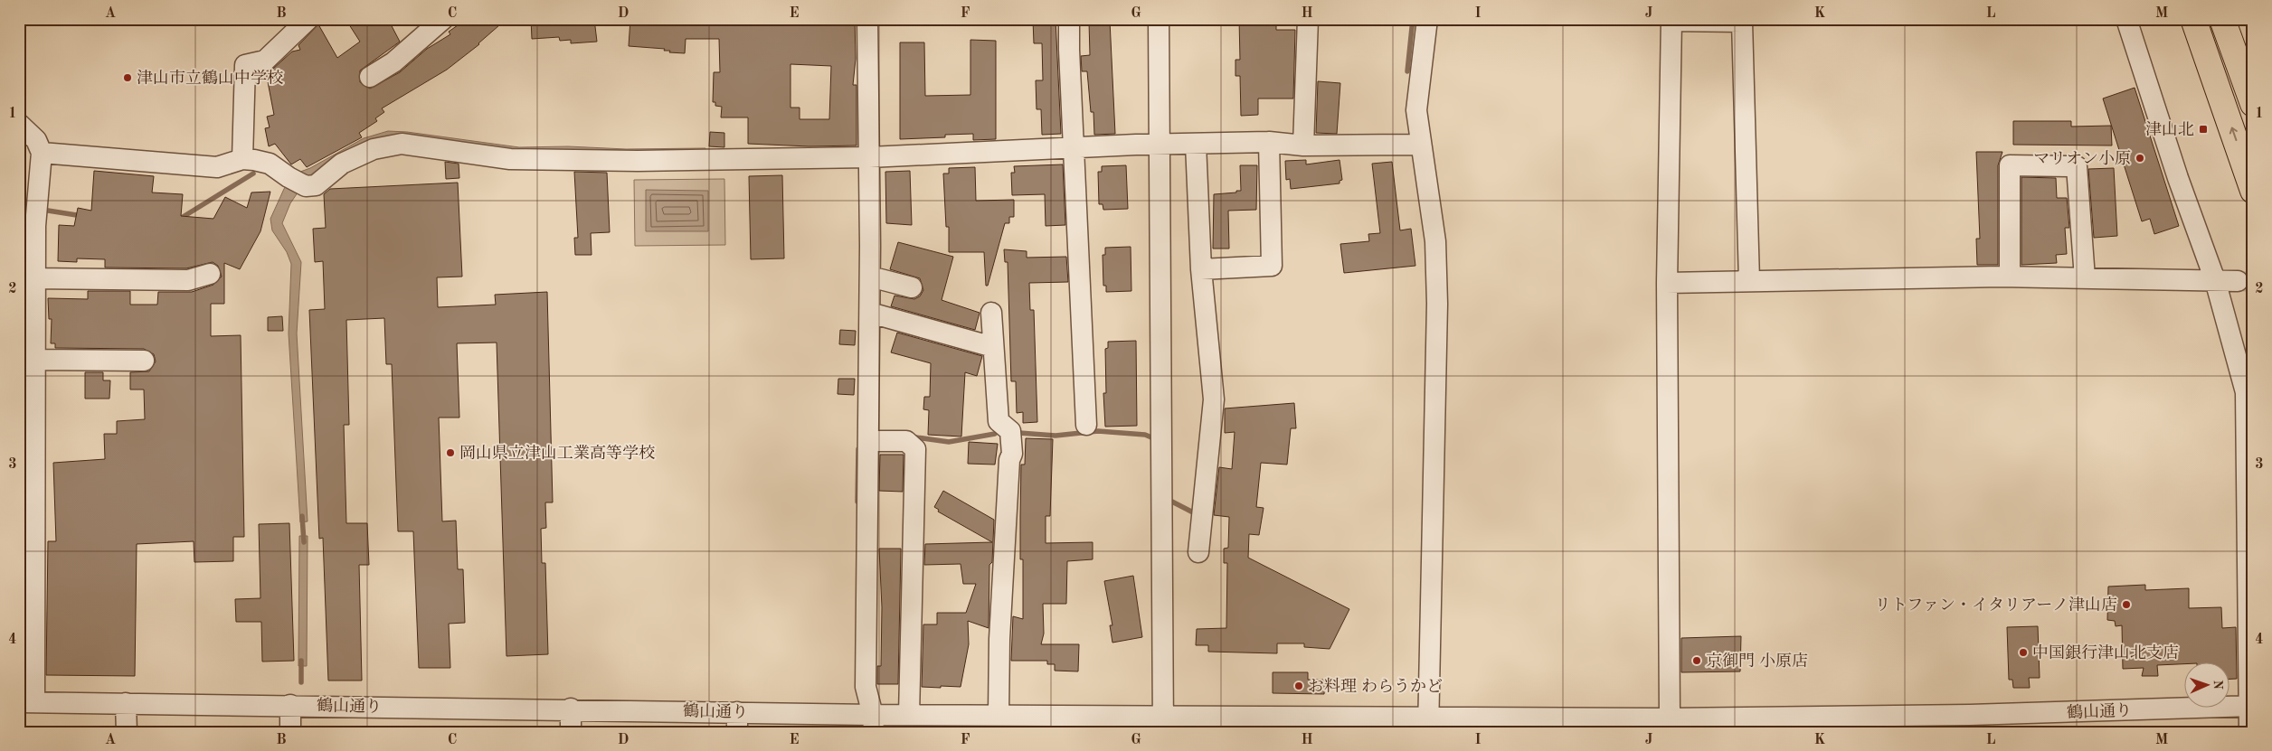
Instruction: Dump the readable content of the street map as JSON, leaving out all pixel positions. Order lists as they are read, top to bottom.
{
  "streets": {
    "street": ["鶴山通り"]
  },
  "places": {
    "other": [
      "津山市立鶴山中学校",
      "マリオン小原",
      "岡山県立津山工業高等学校",
      "リトファン・イタリアーノ津山店",
      "中国銀行津山北支店",
      "京御門 小原店",
      "お料理 わらうかど"
    ],
    "transit": ["津山北"]
  },
  "north": "right",
  "grid": {
    "columns": [
      "A",
      "B",
      "C",
      "D",
      "E",
      "F",
      "G",
      "H",
      "I",
      "J",
      "K",
      "L",
      "M"
    ],
    "rows": [
      "1",
      "2",
      "3",
      "4"
    ]
  }
}
